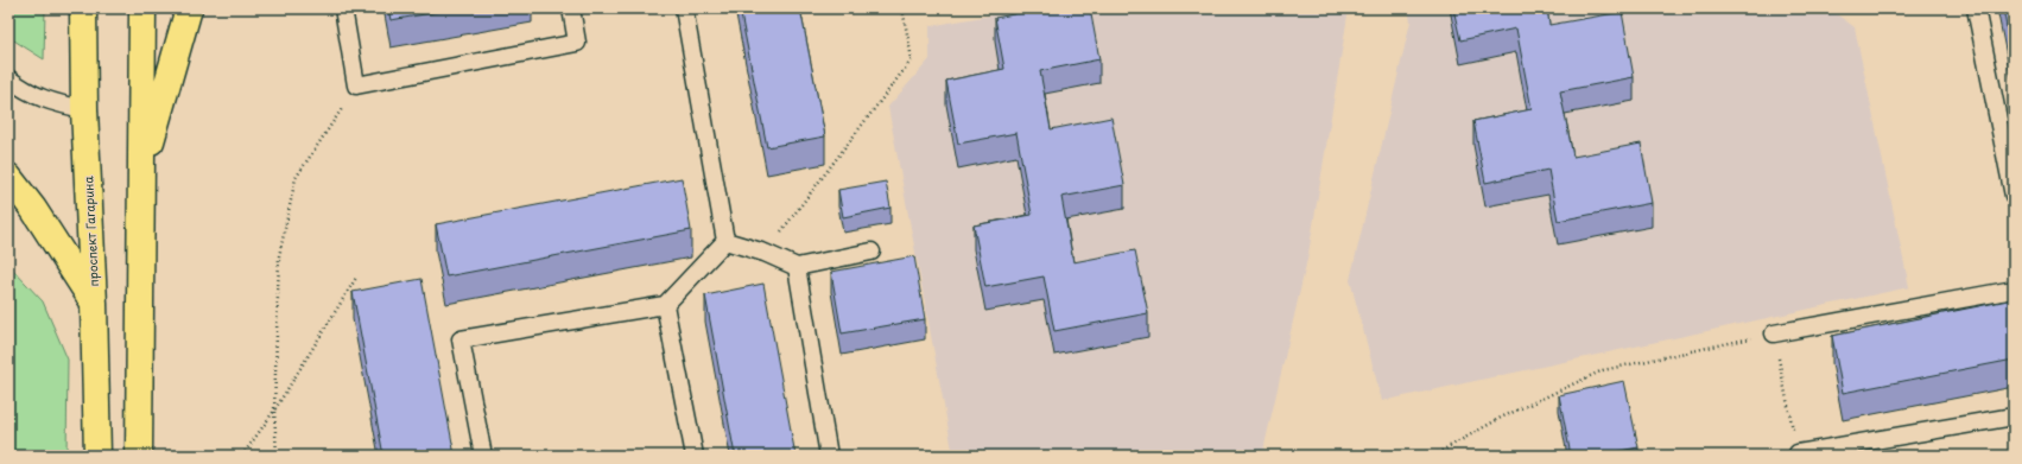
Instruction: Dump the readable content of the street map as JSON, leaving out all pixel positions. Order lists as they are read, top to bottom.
{
  "streets": {
    "main road": ["проспект Гагарина"]
  }
}
